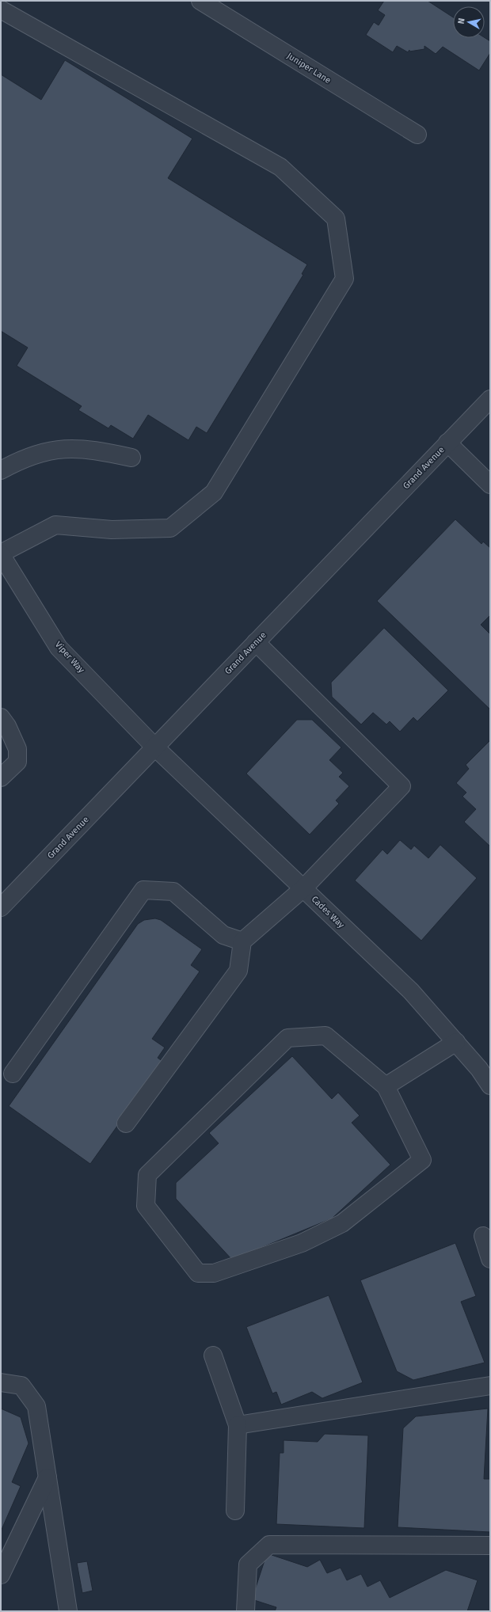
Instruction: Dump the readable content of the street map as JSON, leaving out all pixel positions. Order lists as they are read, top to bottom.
{
  "streets": {
    "street": [
      "Juniper Lane",
      "Grand Avenue",
      "Viper Way",
      "Cades Way"
    ]
  },
  "crossings": [
    ["Grand Avenue", "Viper Way"],
    ["Grand Avenue", "Cades Way"],
    ["Viper Way", "Cades Way"]
  ],
  "north": "left"
}
